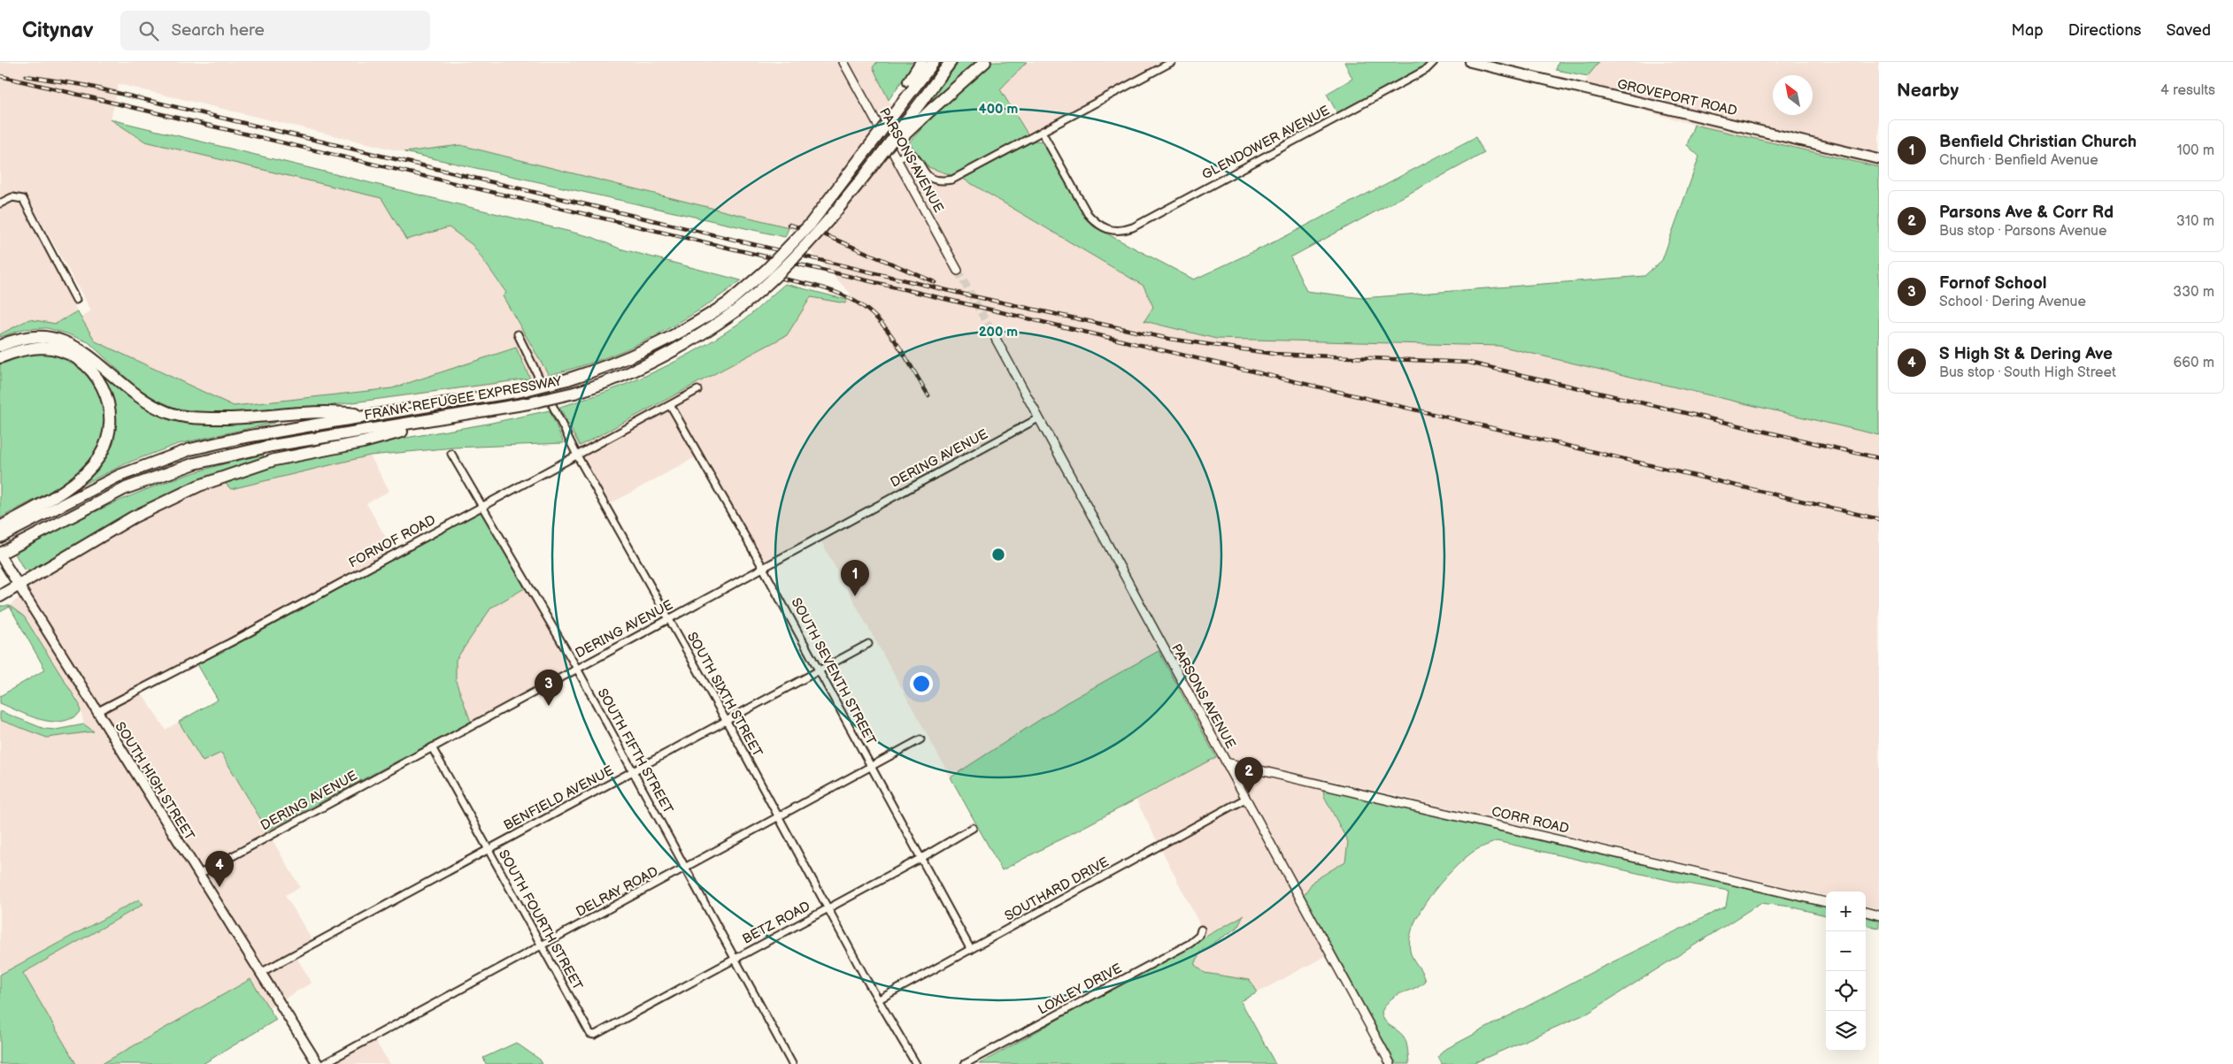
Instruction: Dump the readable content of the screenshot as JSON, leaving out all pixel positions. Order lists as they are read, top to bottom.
{
  "streets": {
    "highway": ["FRANK-REFUGEE EXPRESSWAY"],
    "main road": ["GROVEPORT ROAD", "SOUTH HIGH STREET"],
    "street": [
      "GLENDOWER AVENUE",
      "PARSONS AVENUE",
      "DERING AVENUE",
      "FORNOF ROAD",
      "SOUTH SEVENTH STREET",
      "SOUTH SIXTH STREET",
      "SOUTH FIFTH STREET",
      "BENFIELD AVENUE",
      "CORR ROAD",
      "SOUTHARD DRIVE",
      "DELRAY ROAD",
      "SOUTH FOURTH STREET",
      "BETZ ROAD",
      "LOXLEY DRIVE"
    ]
  },
  "crossings": [
    ["PARSONS AVENUE", "DERING AVENUE"],
    ["PARSONS AVENUE", "CORR ROAD"],
    ["PARSONS AVENUE", "SOUTHARD DRIVE"],
    ["FRANK-REFUGEE EXPRESSWAY", "SOUTH HIGH STREET"],
    ["DERING AVENUE", "SOUTH SEVENTH STREET"],
    ["DERING AVENUE", "SOUTH SIXTH STREET"],
    ["DERING AVENUE", "SOUTH FIFTH STREET"],
    ["DERING AVENUE", "SOUTH HIGH STREET"],
    ["DERING AVENUE", "SOUTH FOURTH STREET"],
    ["FORNOF ROAD", "SOUTH SEVENTH STREET"],
    ["FORNOF ROAD", "SOUTH SIXTH STREET"],
    ["FORNOF ROAD", "SOUTH FIFTH STREET"],
    ["FORNOF ROAD", "SOUTH HIGH STREET"],
    ["SOUTH SEVENTH STREET", "BENFIELD AVENUE"],
    ["SOUTH SEVENTH STREET", "SOUTHARD DRIVE"],
    ["SOUTH SEVENTH STREET", "DELRAY ROAD"],
    ["SOUTH SEVENTH STREET", "BETZ ROAD"],
    ["SOUTH SIXTH STREET", "BENFIELD AVENUE"],
    ["SOUTH SIXTH STREET", "SOUTHARD DRIVE"],
    ["SOUTH SIXTH STREET", "DELRAY ROAD"],
    ["SOUTH SIXTH STREET", "BETZ ROAD"],
    ["SOUTH FIFTH STREET", "BENFIELD AVENUE"],
    ["SOUTH FIFTH STREET", "DELRAY ROAD"],
    ["SOUTH FIFTH STREET", "BETZ ROAD"],
    ["SOUTH HIGH STREET", "BENFIELD AVENUE"],
    ["BENFIELD AVENUE", "SOUTH FOURTH STREET"],
    ["DELRAY ROAD", "SOUTH FOURTH STREET"],
    ["SOUTH FOURTH STREET", "BETZ ROAD"]
  ],
  "north": "top left",
  "page": {
    "header": "Citynav",
    "search": "Search here",
    "nav": ["Map", "Directions", "Saved"],
    "heading": ["Nearby", "4 results"],
    "list": [
      {
        "mark": "1",
        "name": "Benfield Christian Church",
        "note": "Church · Benfield Avenue",
        "value": "100 m"
      },
      {
        "mark": "2",
        "name": "Parsons Ave & Corr Rd",
        "note": "Bus stop · Parsons Avenue",
        "value": "310 m"
      },
      {
        "mark": "3",
        "name": "Fornof School",
        "note": "School · Dering Avenue",
        "value": "330 m"
      },
      {
        "mark": "4",
        "name": "S High St & Dering Ave",
        "note": "Bus stop · South High Street",
        "value": "660 m"
      }
    ],
    "pins": [
      "1",
      "3",
      "2",
      "4"
    ],
    "map_buttons": ["+", "−"]
  },
  "rings": ["400 m", "200 m"]
}
